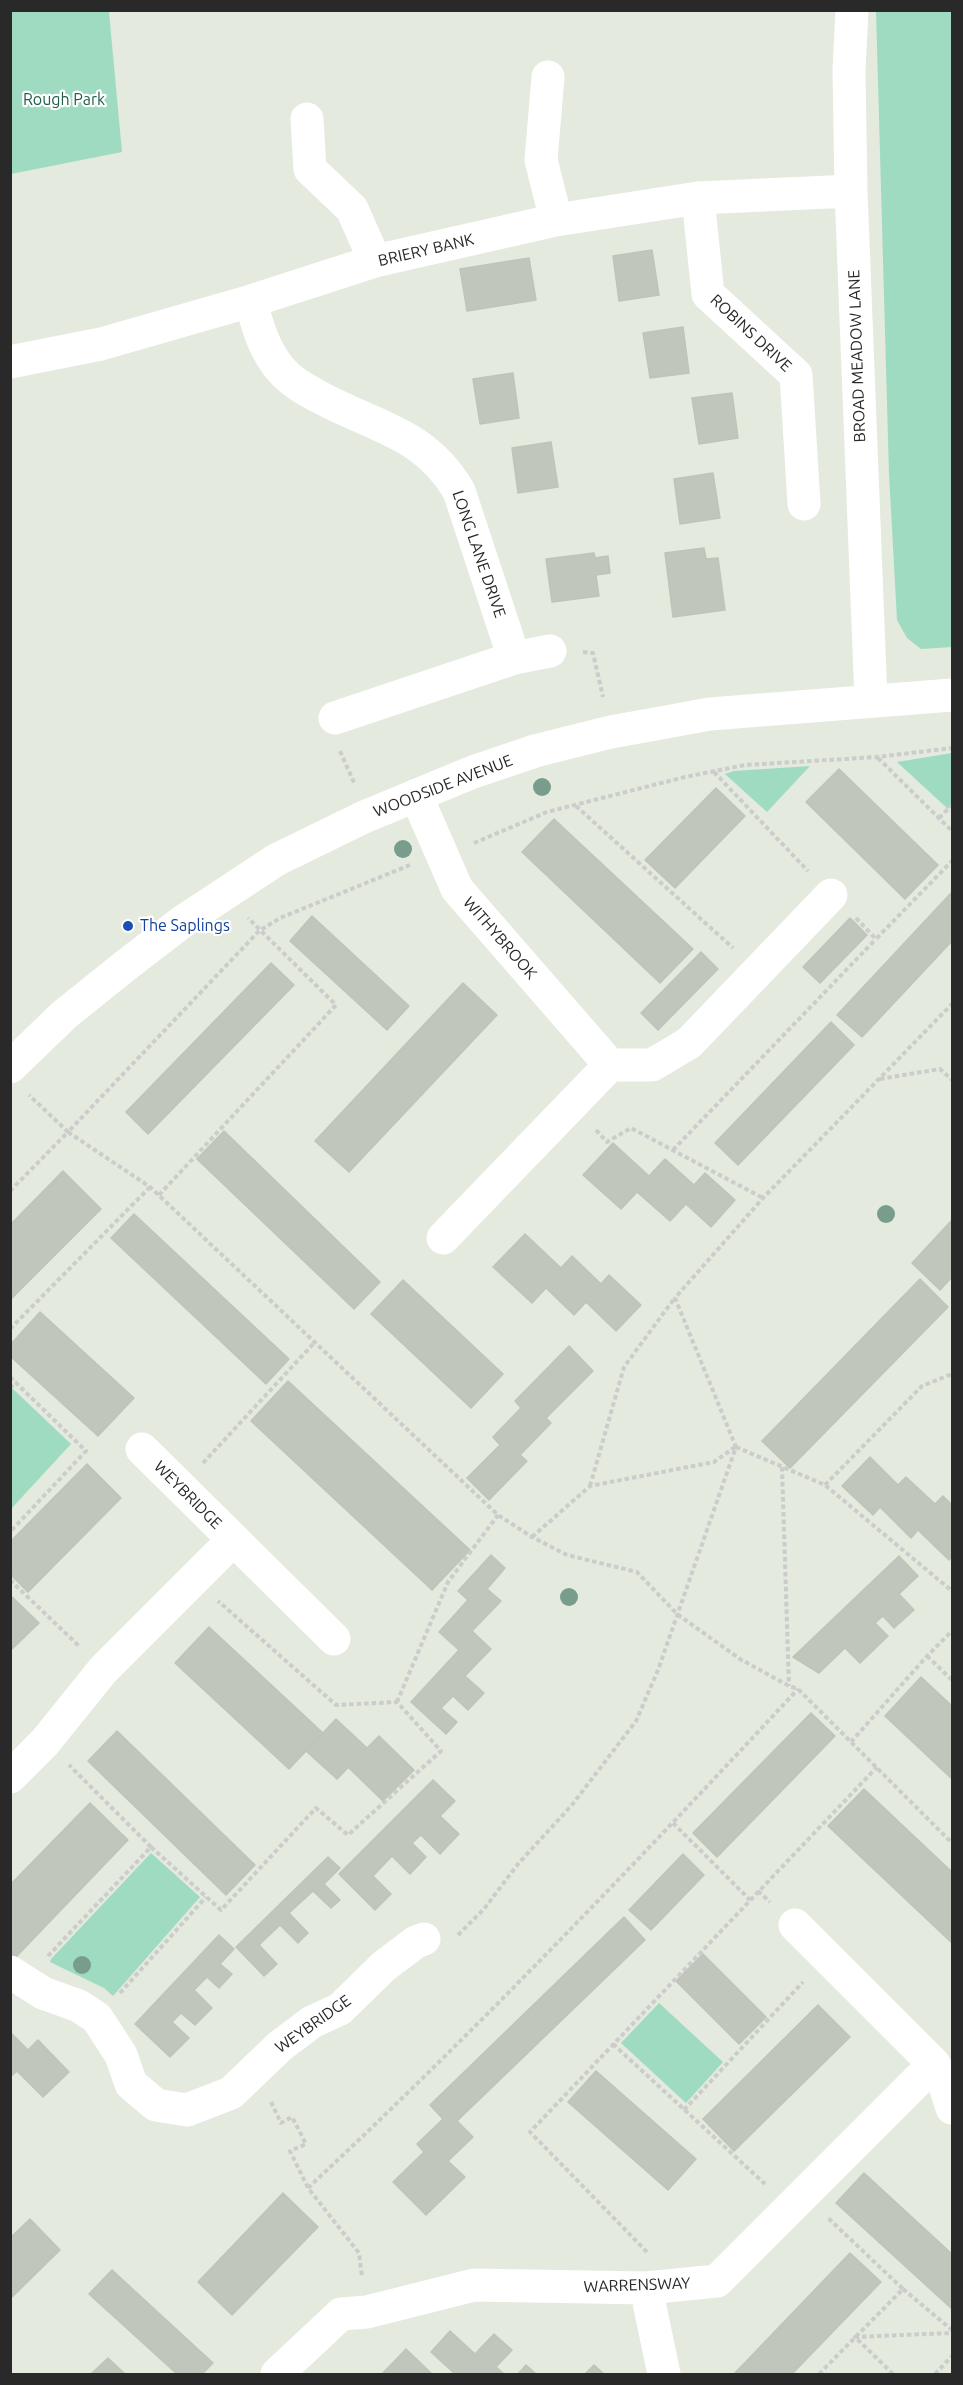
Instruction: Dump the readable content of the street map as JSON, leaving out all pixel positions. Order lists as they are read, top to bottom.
{
  "streets": {
    "street": [
      "BRIERY BANK",
      "ROBINS DRIVE",
      "BROAD MEADOW LANE",
      "LONG LANE DRIVE",
      "WOODSIDE AVENUE",
      "WITHYBROOK",
      "WEYBRIDGE",
      "WARRENSWAY"
    ]
  },
  "crossings": [
    ["BRIERY BANK", "ROBINS DRIVE"],
    ["BRIERY BANK", "BROAD MEADOW LANE"],
    ["BRIERY BANK", "LONG LANE DRIVE"],
    ["BROAD MEADOW LANE", "WOODSIDE AVENUE"],
    ["WOODSIDE AVENUE", "WITHYBROOK"]
  ],
  "parks": ["Rough Park"],
  "places": ["The Saplings"]
}
